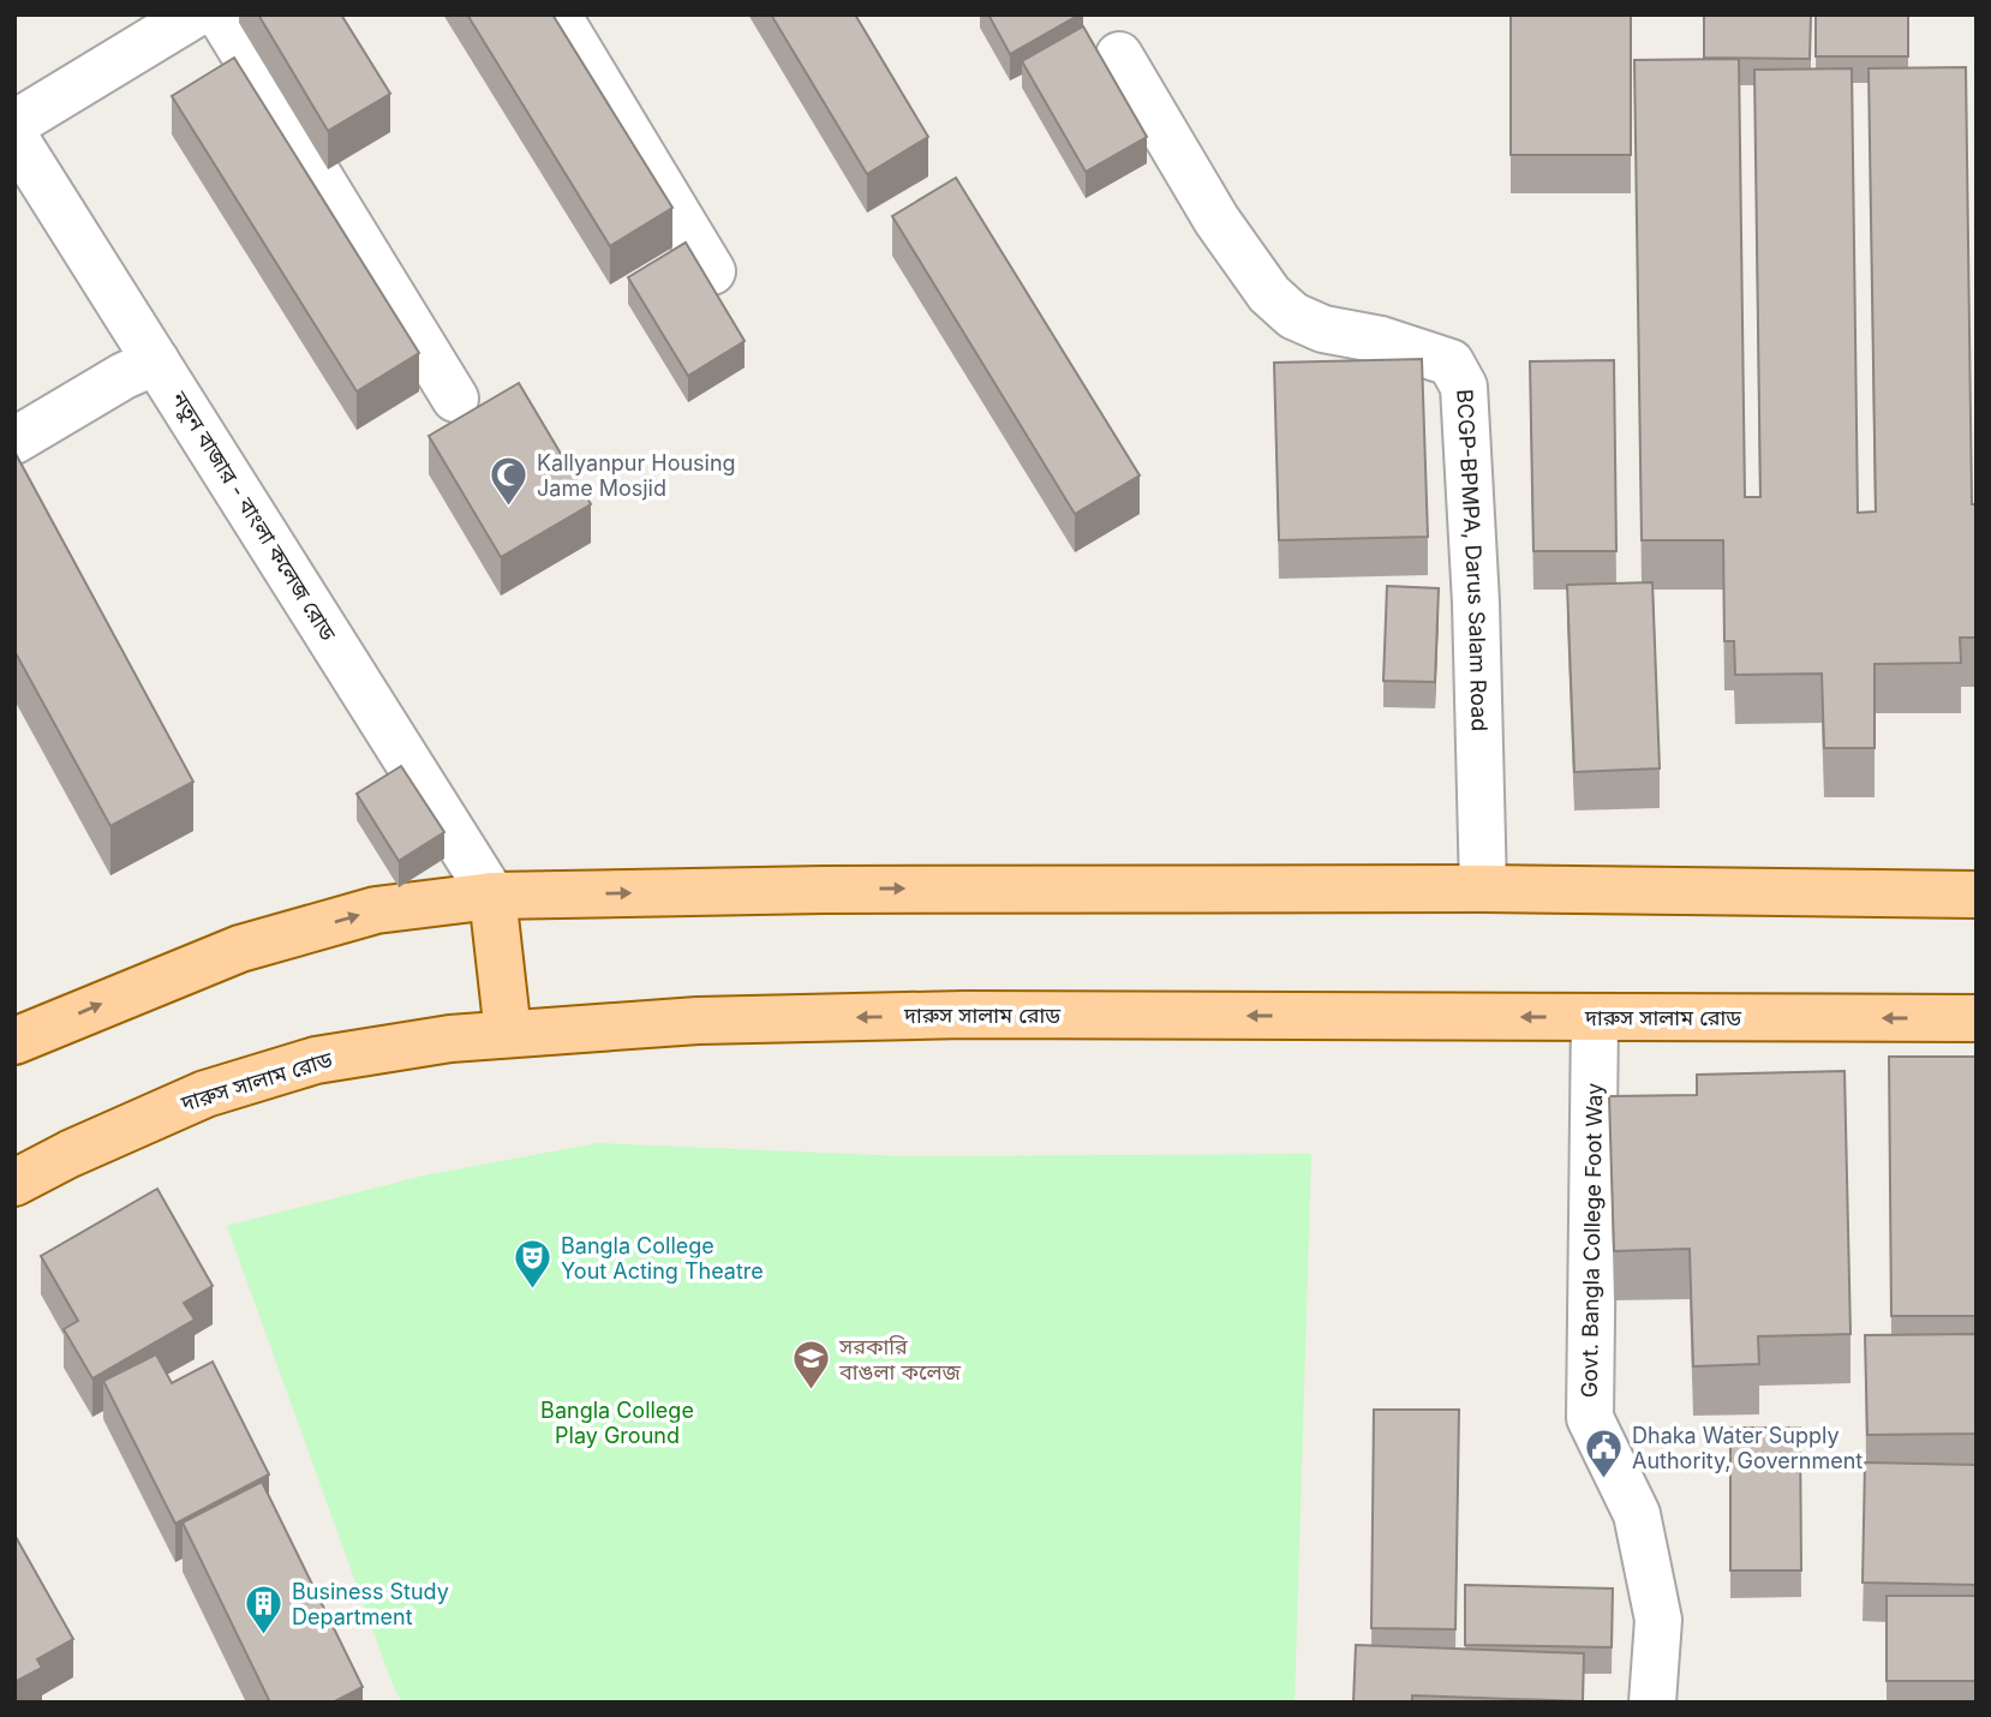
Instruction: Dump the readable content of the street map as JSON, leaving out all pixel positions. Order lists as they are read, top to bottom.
{
  "streets": {
    "main road": ["দারুস সালাম রোড"],
    "street": ["নতুন বাজার - বাংলা কলেজ রোড", "BCGP-BPMPA, Darus Salam Road", "Govt. Bangla College Foot Way"]
  },
  "crossings": [
    ["দারুস সালাম রোড", "Govt. Bangla College Foot Way"]
  ],
  "parks": ["Bangla College Play Ground"],
  "places": {
    "mosque": ["Kallyanpur Housing Jame Mosjid"],
    "theatre": ["Bangla College Yout Acting Theatre"],
    "school or university": ["সরকারি বাঙলা কলেজ"],
    "public building": ["Dhaka Water Supply Authority, Government"],
    "building": ["Business Study Department"]
  }
}
